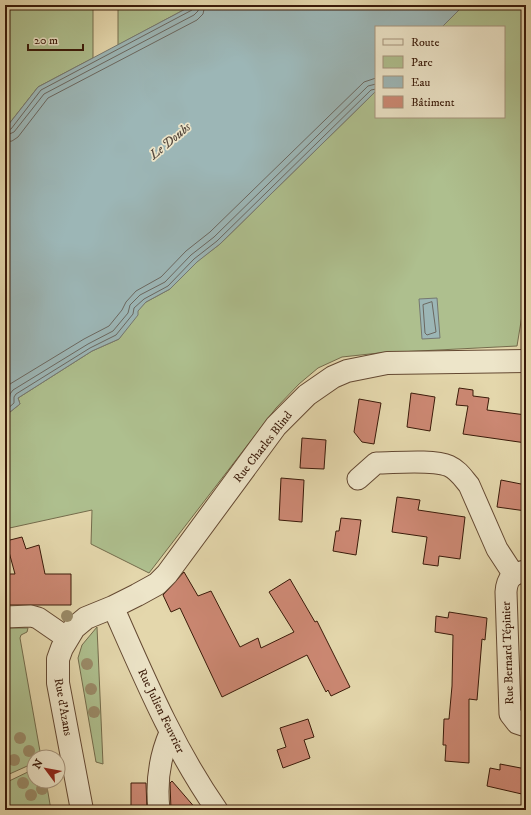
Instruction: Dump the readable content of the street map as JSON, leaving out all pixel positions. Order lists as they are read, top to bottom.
{
  "streets": {
    "street": [
      "Rue Charles Blind",
      "Rue Bernard Tépinier",
      "Rue d'Azans",
      "Rue Julien Feuvrier"
    ]
  },
  "crossings": [
    ["Rue Charles Blind", "Rue d'Azans"],
    ["Rue Charles Blind", "Rue Julien Feuvrier"],
    ["Rue d'Azans", "Rue Julien Feuvrier"]
  ],
  "water": ["Le Doubs"],
  "legend": [
    "Route",
    "Parc",
    "Eau",
    "Bâtiment"
  ],
  "scale_bar": "20 m",
  "north": "top left"
}
